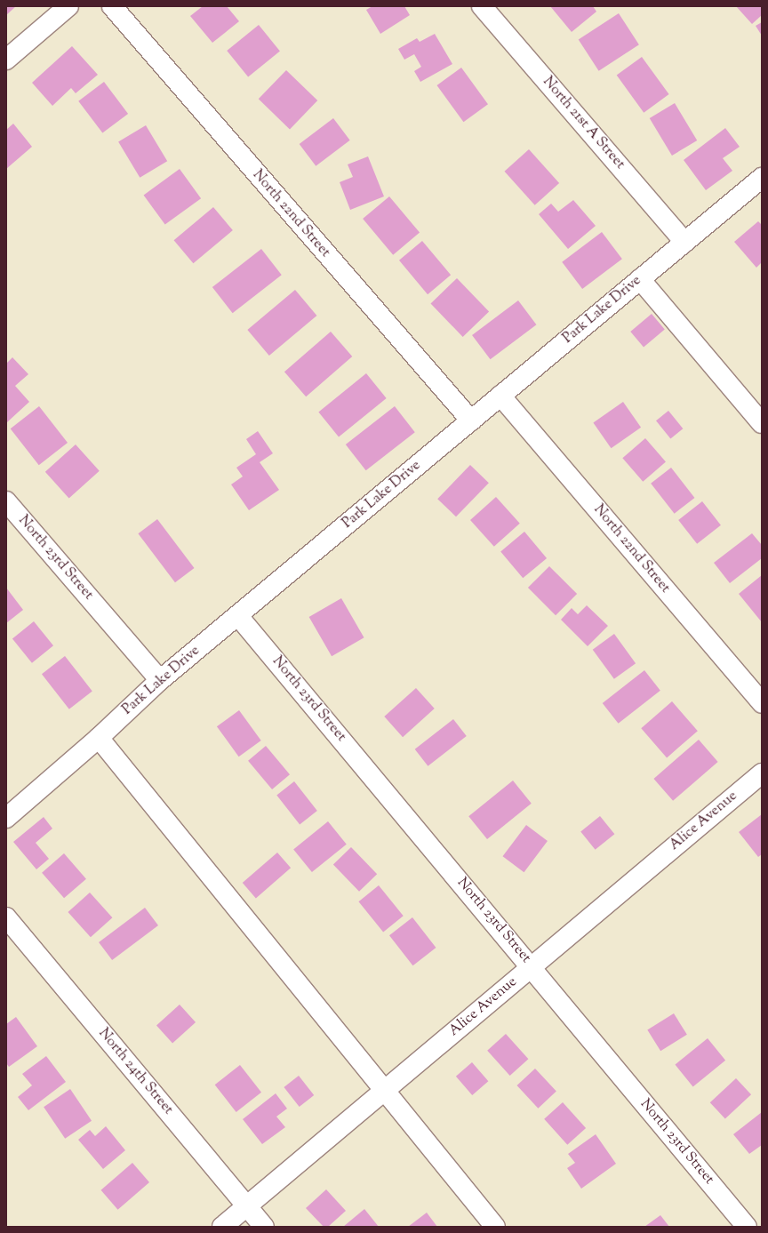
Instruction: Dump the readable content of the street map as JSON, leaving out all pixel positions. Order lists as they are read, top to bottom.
{
  "streets": {
    "street": [
      "North 21st A Street",
      "North 22nd Street",
      "Park Lake Drive",
      "North 23rd Street",
      "Alice Avenue",
      "North 24th Street"
    ]
  },
  "crossings": [
    ["North 21st A Street", "Park Lake Drive"],
    ["North 22nd Street", "Park Lake Drive"],
    ["Park Lake Drive", "North 23rd Street"],
    ["North 23rd Street", "Alice Avenue"],
    ["Alice Avenue", "North 24th Street"]
  ]
}
